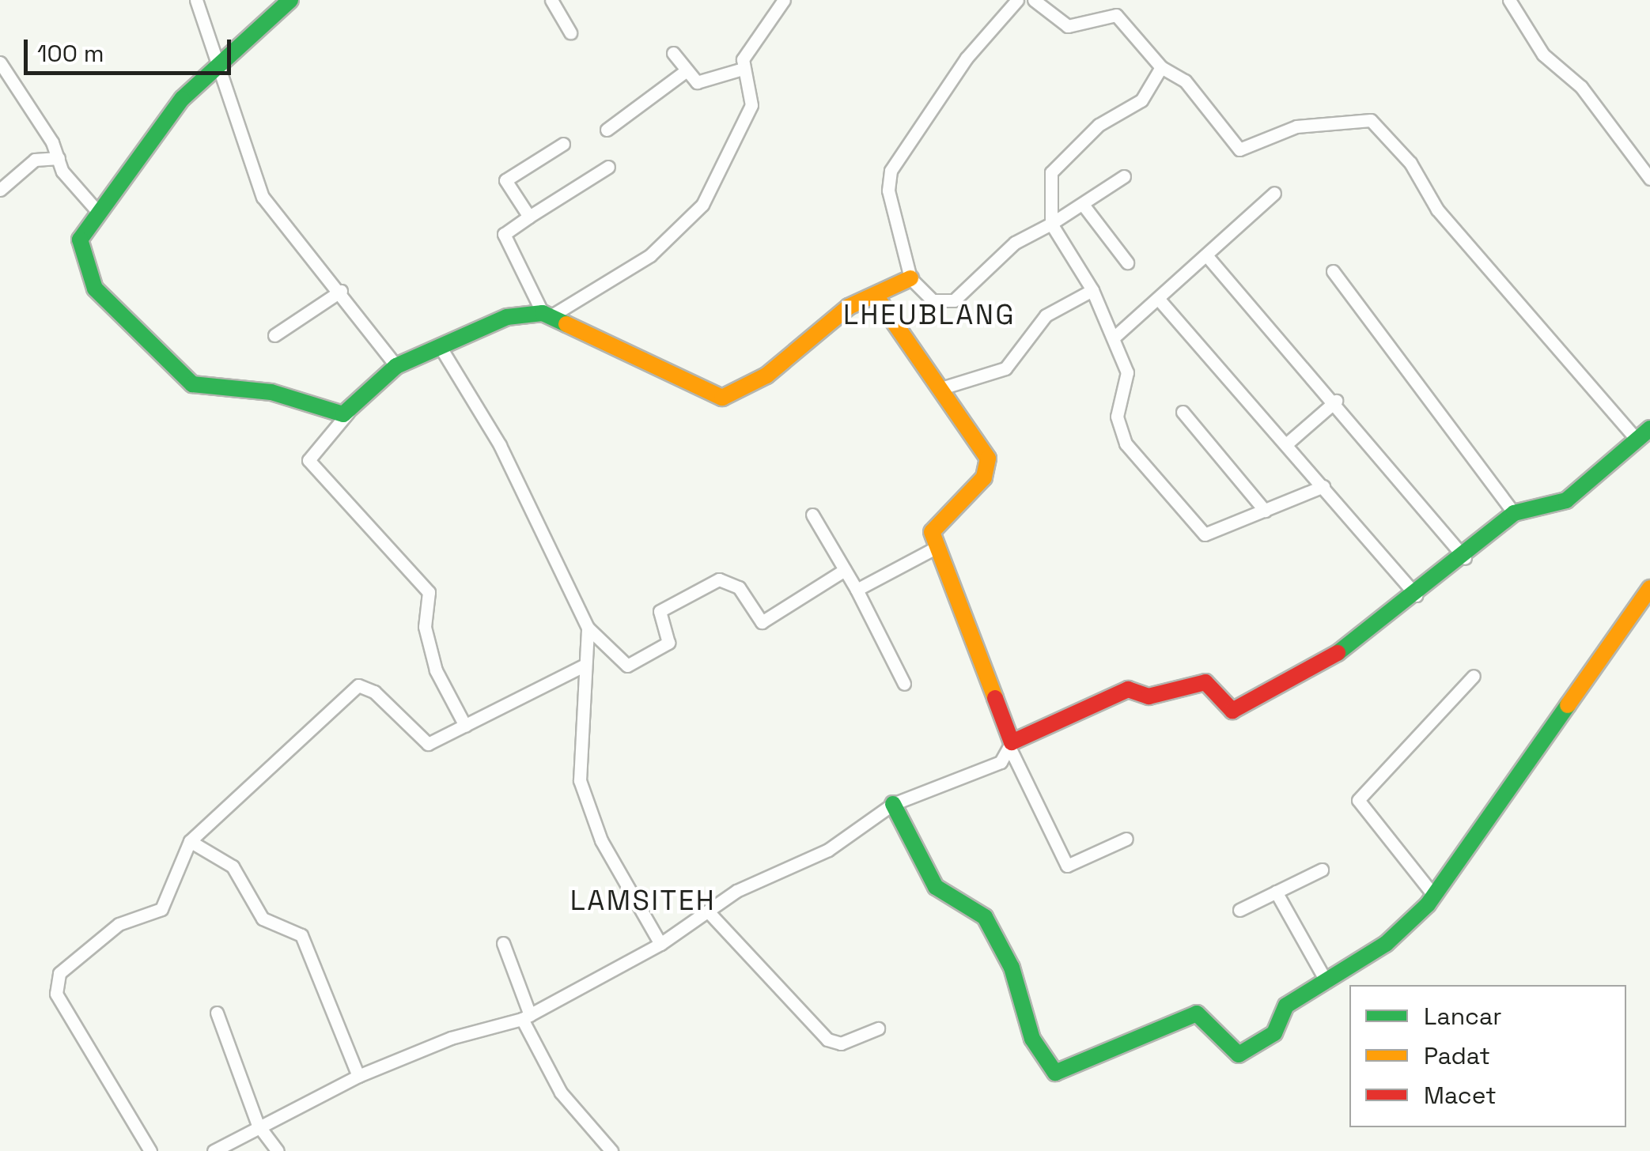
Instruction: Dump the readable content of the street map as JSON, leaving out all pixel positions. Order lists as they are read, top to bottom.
{
  "districts": ["LHEUBLANG", "LAMSITEH"],
  "legend": ["Lancar", "Padat", "Macet"],
  "scale_bar": "100 m"
}
